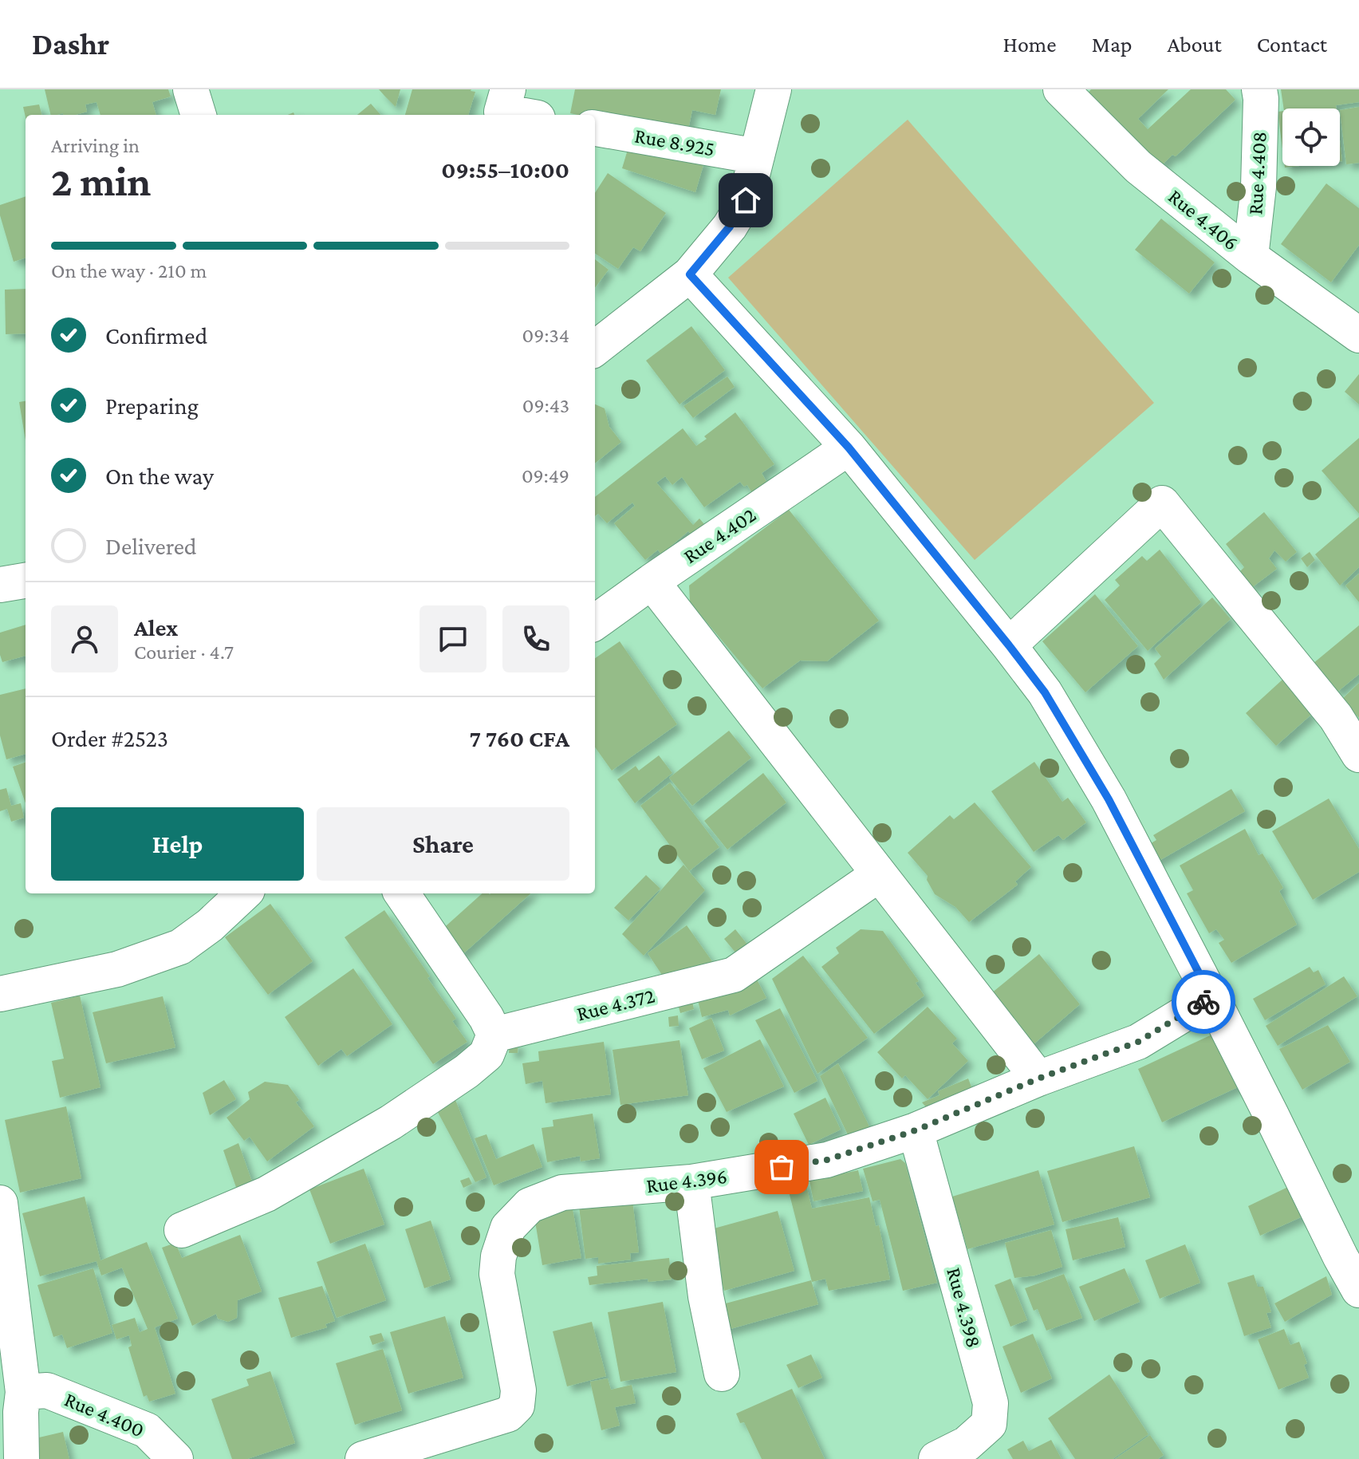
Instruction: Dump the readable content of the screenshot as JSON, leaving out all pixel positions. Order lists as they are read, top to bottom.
{
  "streets": {
    "street": [
      "Rue 8.925",
      "Rue 4.408",
      "Rue 4.406",
      "Rue 4.402",
      "Rue 4.372",
      "Rue 4.396",
      "Rue 4.398",
      "Rue 4.400"
    ]
  },
  "crossings": [
    ["Rue 4.408", "Rue 4.406"],
    ["Rue 4.396", "Rue 4.398"]
  ],
  "page": {
    "header": "Dashr",
    "nav": [
      "Home",
      "Map",
      "About",
      "Contact"
    ],
    "heading": ["2 min", "Arriving in", "09:55–10:00"],
    "panel": [
      "Alex",
      "Courier · 4.7",
      "Order #2523",
      "7 760 CFA"
    ],
    "bar": "On the way · 210 m",
    "list": [
      ["Confirmed", "09:34"],
      ["Preparing", "09:43"],
      ["On the way", "09:49"],
      "Delivered"
    ],
    "buttons": ["Help", "Share"]
  }
}
